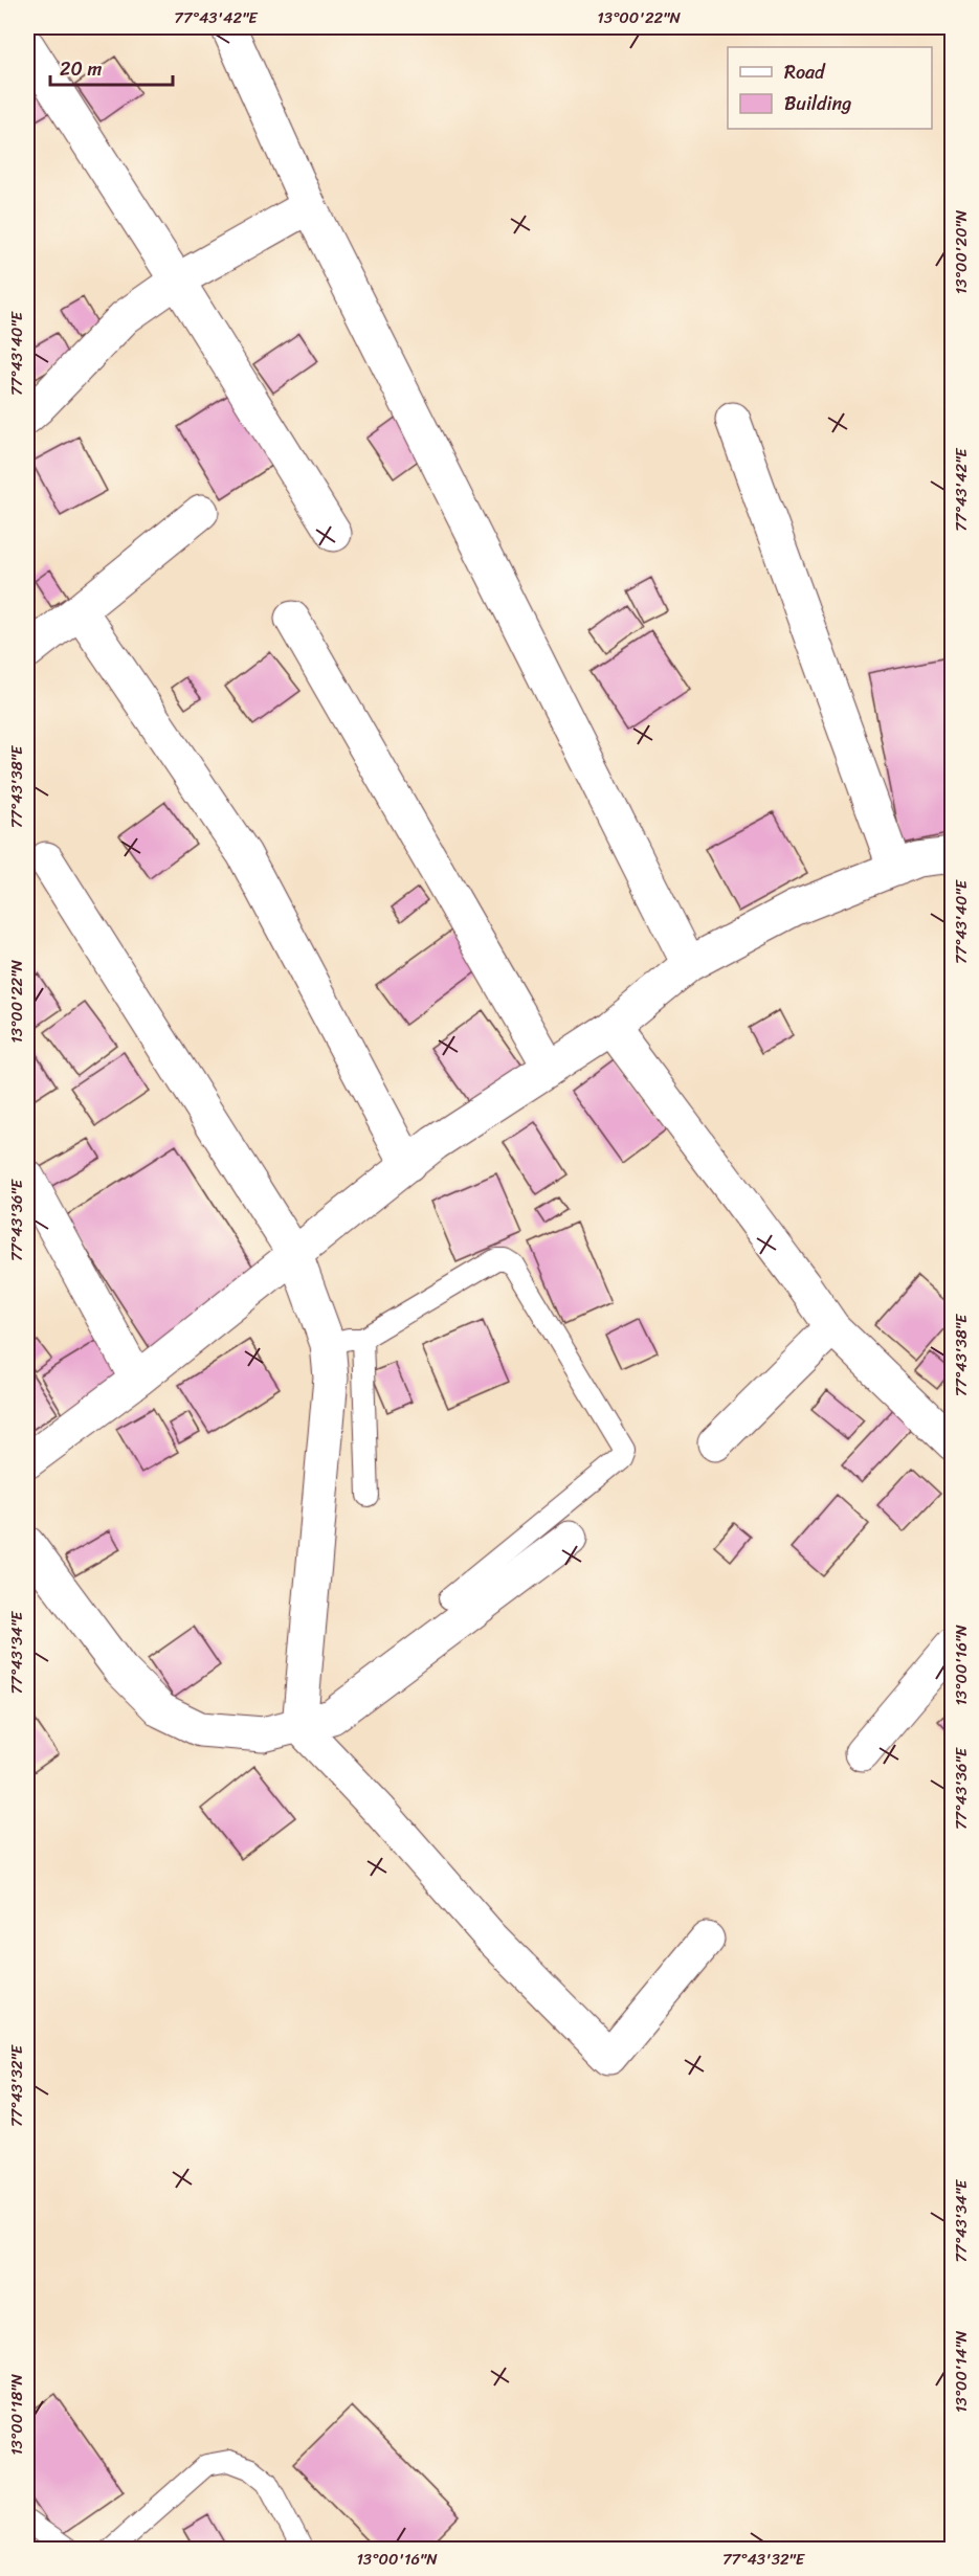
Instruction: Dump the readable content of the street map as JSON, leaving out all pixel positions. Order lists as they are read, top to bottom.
{
  "legend": ["Road", "Building"],
  "scale_bar": "20 m",
  "coordinates": [
    "77°43'42\"E",
    "13°00'22\"N",
    "13°00'20\"N",
    "77°43'40\"E",
    "77°43'38\"E",
    "77°43'36\"E",
    "77°43'34\"E",
    "13°00'16\"N",
    "77°43'32\"E",
    "13°00'14\"N",
    "13°00'18\"N"
  ]
}
